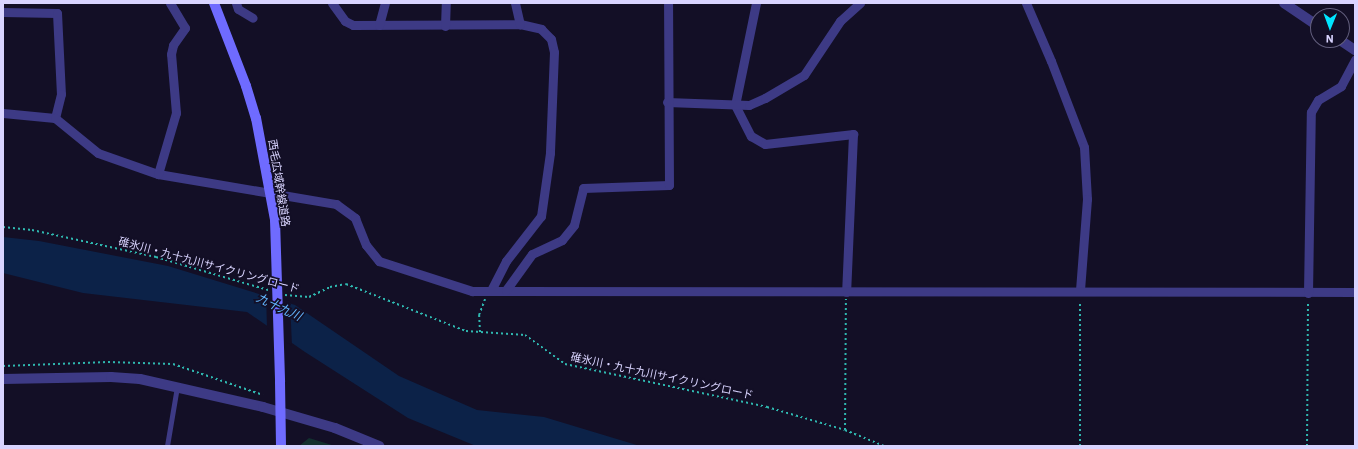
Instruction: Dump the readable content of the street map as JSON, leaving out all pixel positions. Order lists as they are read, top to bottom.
{
  "streets": {
    "main road": ["西毛広域幹線道路"],
    "path": ["碓氷川・九十九川サイクリングロード"]
  },
  "water": ["九十九川"],
  "north": "bottom"
}
